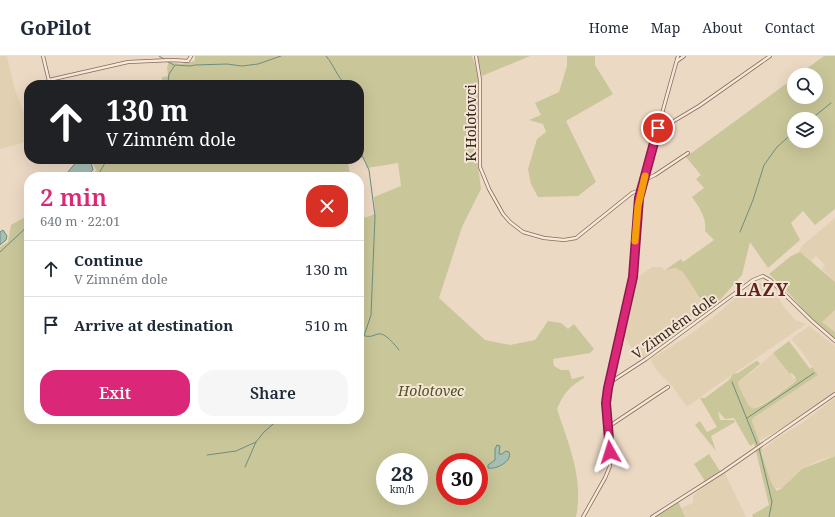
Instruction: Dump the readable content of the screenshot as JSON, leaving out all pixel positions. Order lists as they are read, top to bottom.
{
  "streets": {
    "street": ["K Holotovci", "V Zimném dole"]
  },
  "crossings": [
    ["K Holotovci", "V Zimném dole"]
  ],
  "districts": ["LAZY"],
  "parks": ["Holotovec"],
  "page": {
    "header": "GoPilot",
    "nav": [
      "Home",
      "Map",
      "About",
      "Contact"
    ],
    "turn": ["130 m", "V Zimném dole"],
    "heading": ["2 min", "640 m · 22:01"],
    "list": [
      {
        "name": "Continue",
        "note": "V Zimném dole",
        "value": "130 m"
      },
      {
        "name": "Arrive at destination",
        "value": "510 m"
      }
    ],
    "buttons": ["Exit", "Share"],
    "speed": "28 km/h",
    "limit": "30"
  }
}
